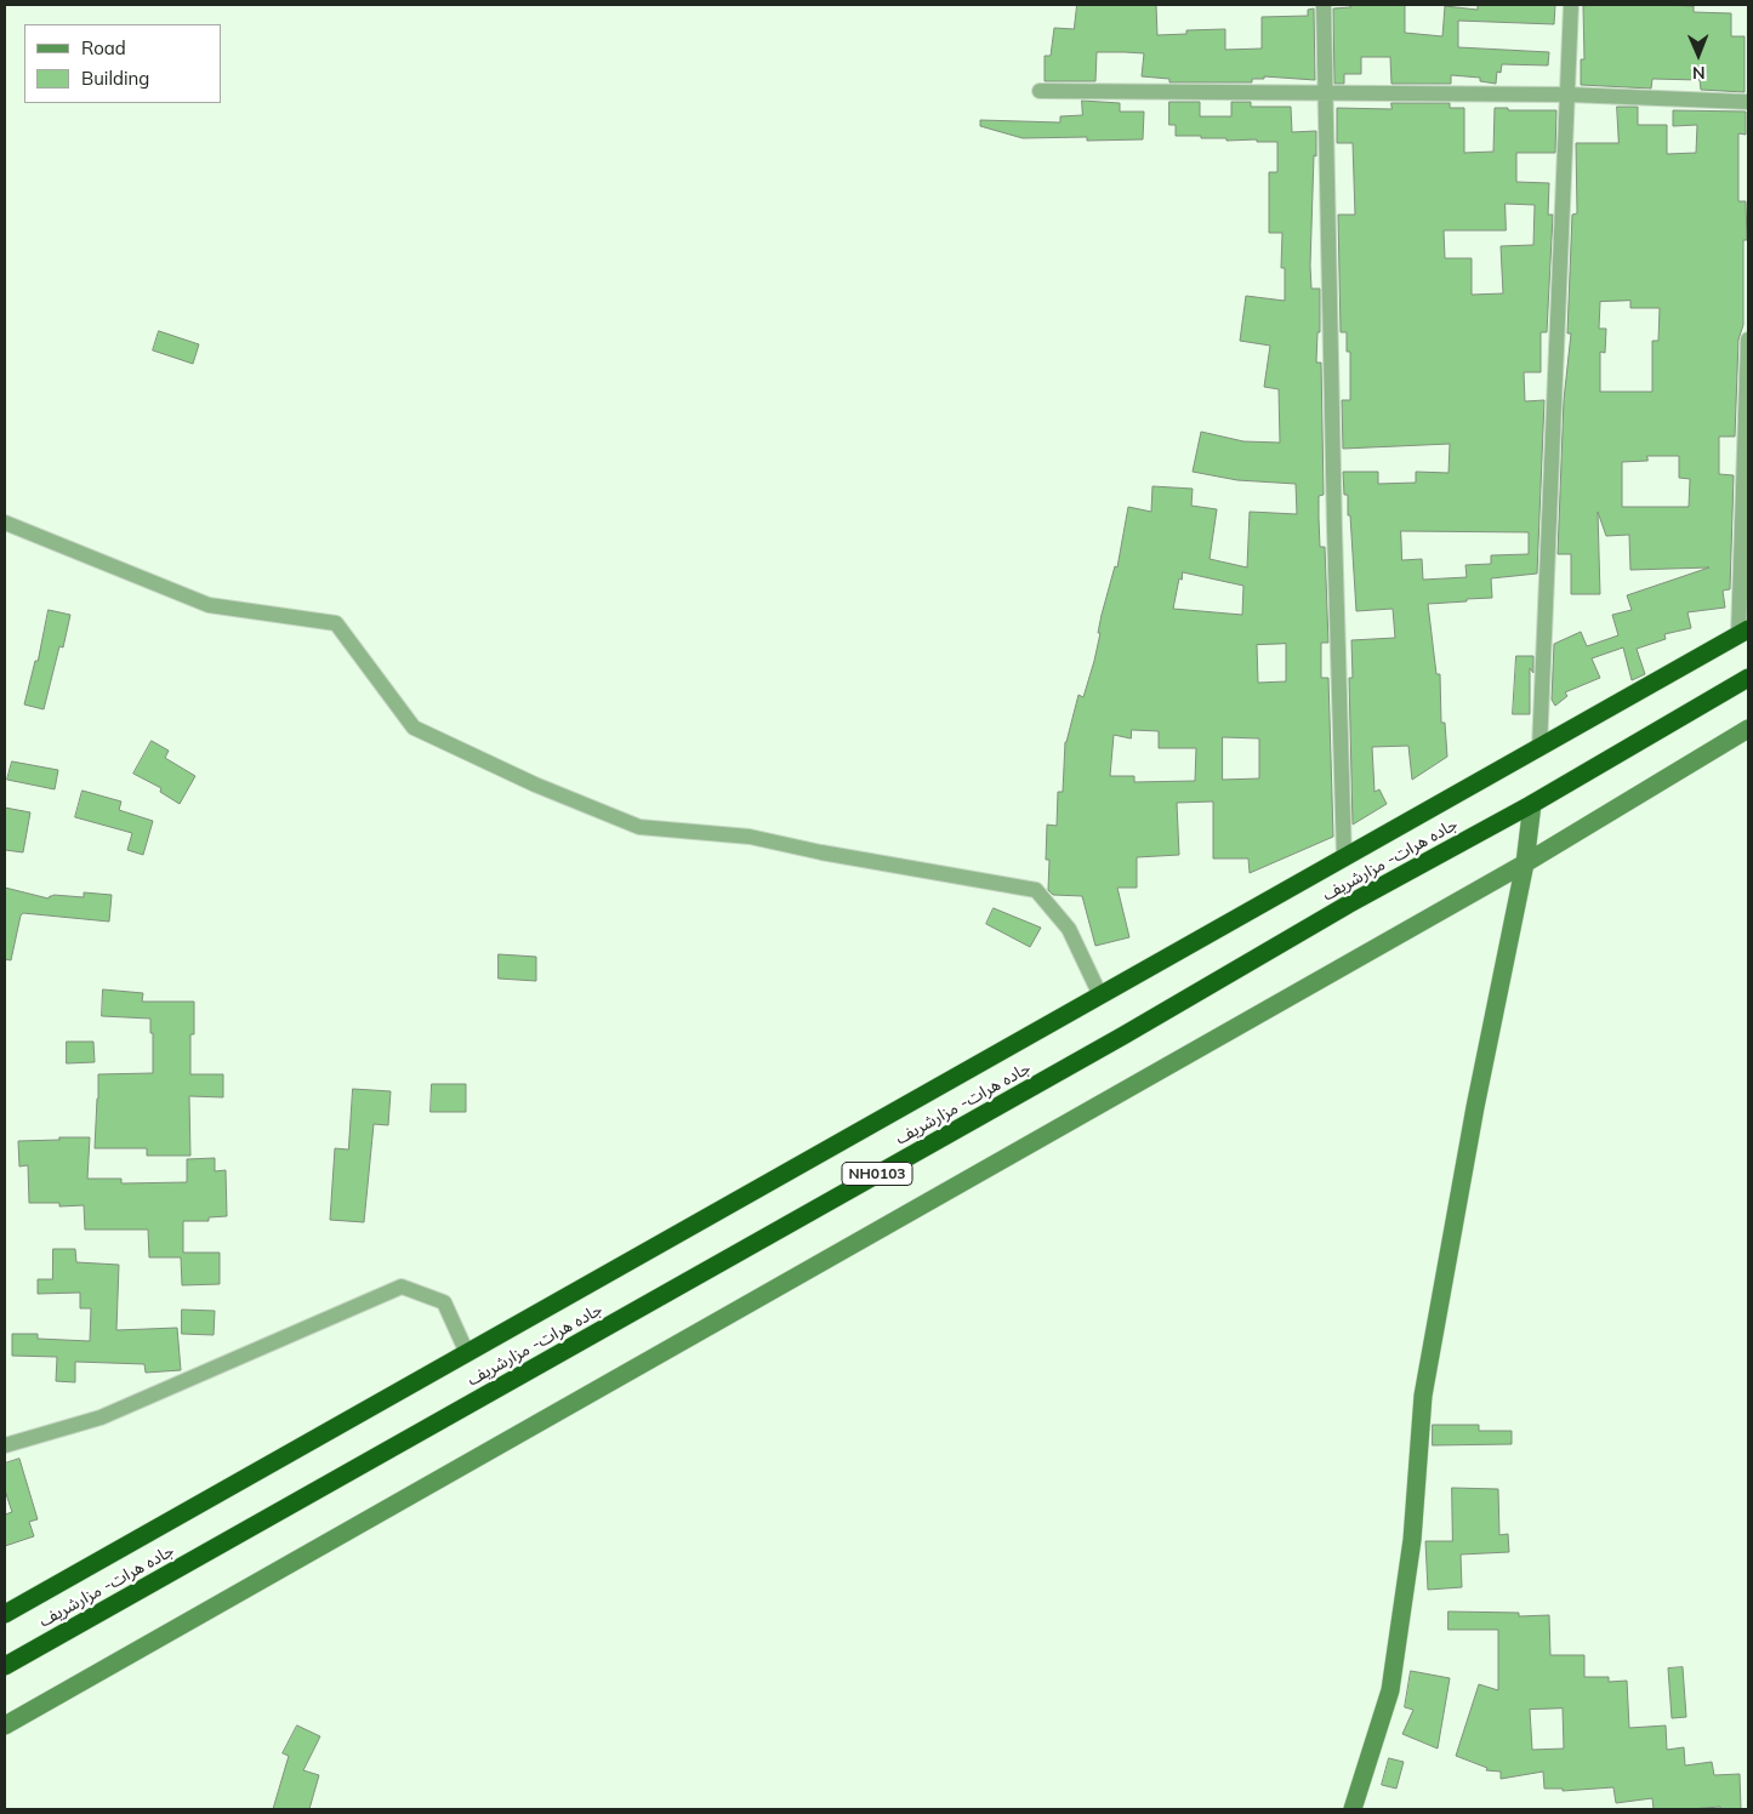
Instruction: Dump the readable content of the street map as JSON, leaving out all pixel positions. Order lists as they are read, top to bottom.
{
  "streets": {
    "highway": ["جاده هرات- مزارشریف", "NH0103"]
  },
  "legend": ["Road", "Building"],
  "north": "bottom"
}
